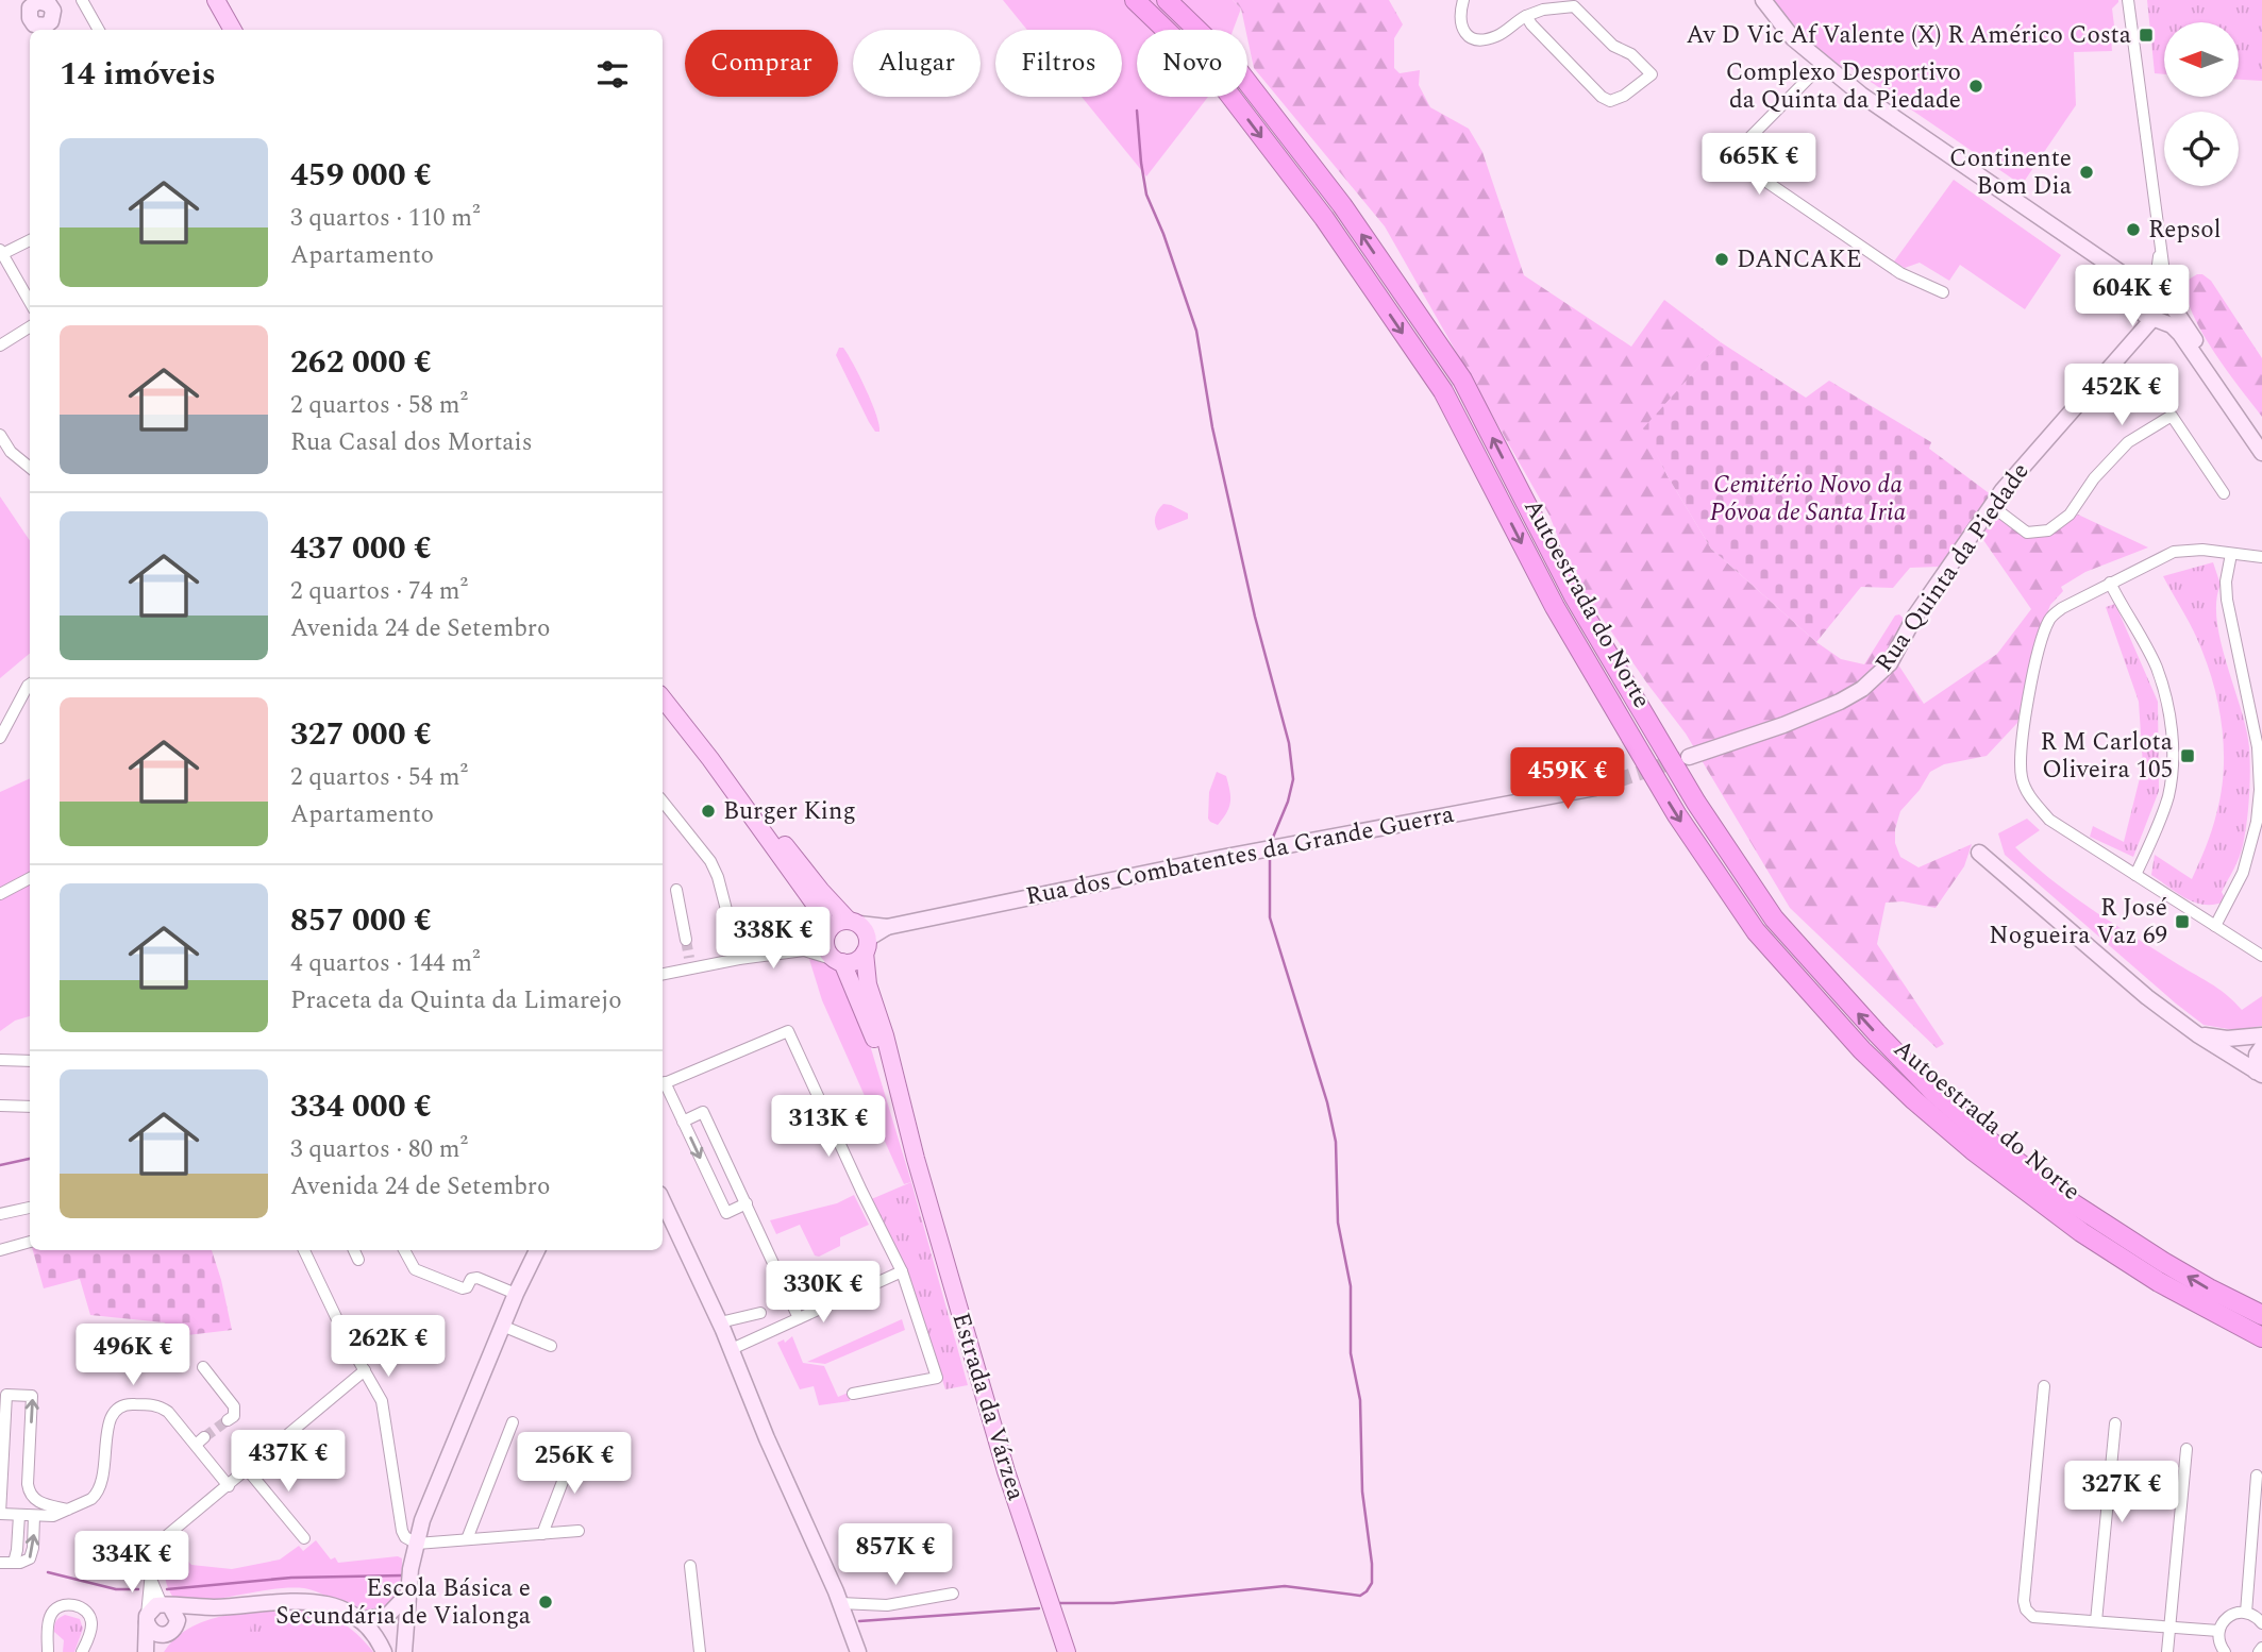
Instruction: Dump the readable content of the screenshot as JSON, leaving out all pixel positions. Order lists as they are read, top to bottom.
{
  "streets": {
    "highway": ["Autoestrada do Norte"],
    "main road": ["Estrada da Várzea"],
    "street": ["Rua Quinta da Piedade", "Rua dos Combatentes da Grande Guerra"]
  },
  "crossings": [
    ["Rua dos Combatentes da Grande Guerra", "Estrada da Várzea"]
  ],
  "parks": ["Cemitério Novo da Póvoa de Santa Iria"],
  "places": {
    "transit": ["Av D Vic Af Valente (X) R Américo Costa", "R M Carlota Oliveira 105", "R José Nogueira Vaz 69"],
    "other": [
      "Complexo Desportivo da Quinta da Piedade",
      "Continente Bom Dia",
      "Repsol",
      "DANCAKE",
      "Burger King",
      "Escola Básica e Secundária de Vialonga"
    ]
  },
  "north": "left",
  "page": {
    "chip": [
      "Comprar",
      "Alugar",
      "Filtros",
      "Novo"
    ],
    "heading": "14 imóveis",
    "list": [
      {
        "name": "459 000 €",
        "note": "3 quartos · 110 m² · Apartamento"
      },
      {
        "name": "262 000 €",
        "note": "2 quartos · 58 m² · Rua Casal dos Mortais"
      },
      {
        "name": "437 000 €",
        "note": "2 quartos · 74 m² · Avenida 24 de Setembro"
      },
      {
        "name": "327 000 €",
        "note": "2 quartos · 54 m² · Apartamento"
      },
      {
        "name": "857 000 €",
        "note": "4 quartos · 144 m² · Praceta da Quinta da Limarejo"
      },
      {
        "name": "334 000 €",
        "note": "3 quartos · 80 m² · Avenida 24 de Setembro"
      }
    ],
    "price": [
      "665K €",
      "604K €",
      "452K €",
      "459K €",
      "338K €",
      "313K €",
      "330K €",
      "262K €",
      "496K €",
      "437K €",
      "256K €",
      "327K €",
      "857K €",
      "334K €"
    ]
  }
}
